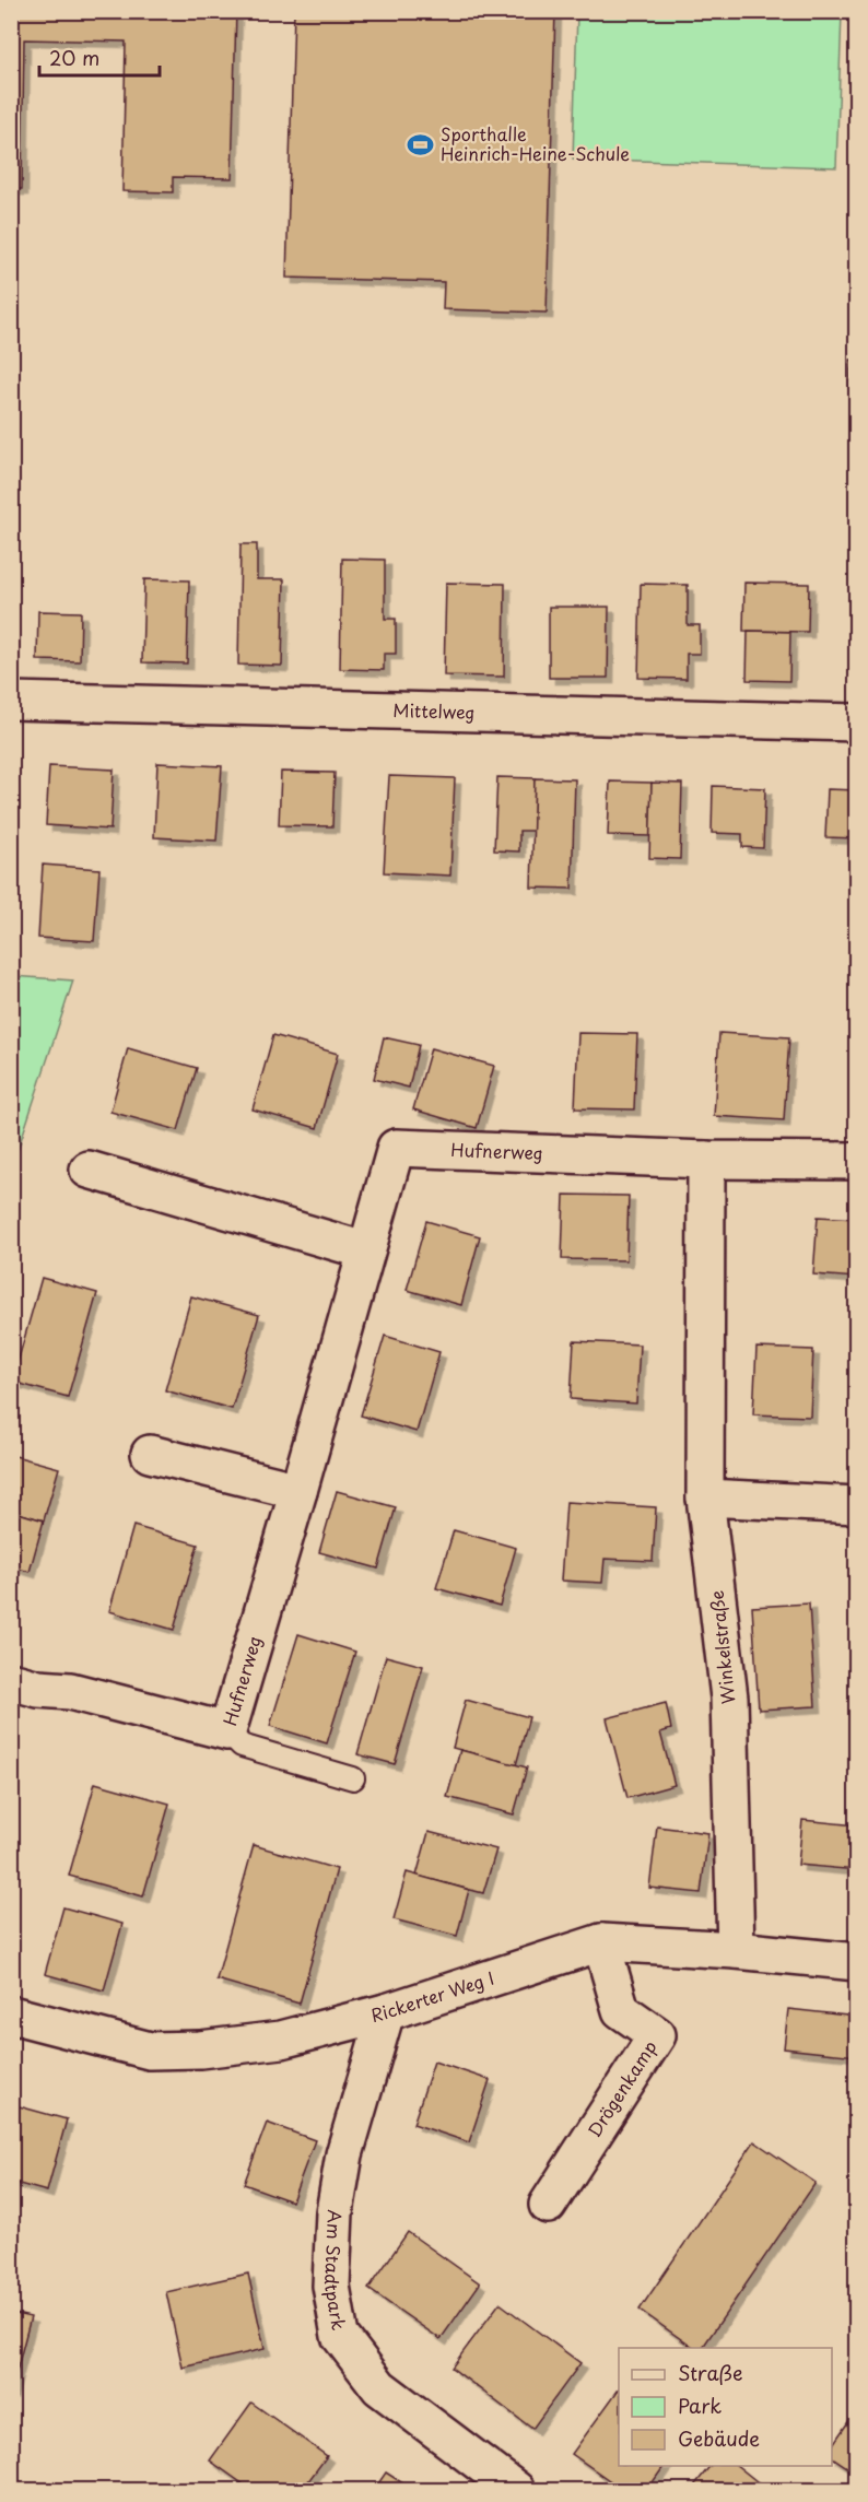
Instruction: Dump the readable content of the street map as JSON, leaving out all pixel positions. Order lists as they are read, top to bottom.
{
  "streets": {
    "street": [
      "Mittelweg",
      "Hufnerweg",
      "Winkelstraße",
      "Rickerter Weg I",
      "Drögenkamp",
      "Am Stadtpark"
    ]
  },
  "crossings": [
    ["Winkelstraße", "Rickerter Weg I"],
    ["Rickerter Weg I", "Drögenkamp"],
    ["Rickerter Weg I", "Am Stadtpark"]
  ],
  "places": {
    "sports": ["Sporthalle Heinrich-Heine-Schule"]
  },
  "legend": ["Straße", "Park", "Gebäude"],
  "scale_bar": "20 m"
}
